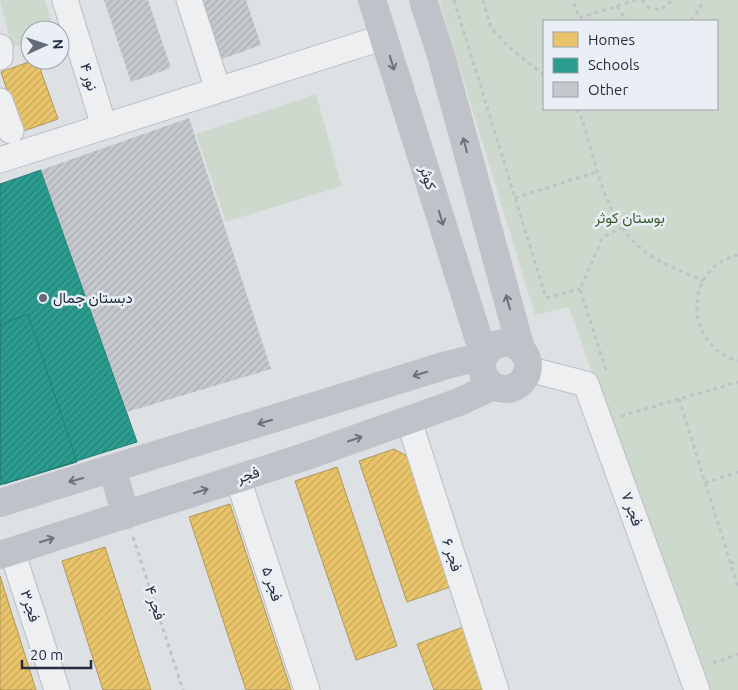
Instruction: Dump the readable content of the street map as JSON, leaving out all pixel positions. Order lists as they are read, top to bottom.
{
  "streets": {
    "street": [
      "نور ۴",
      "کوثر",
      "فجر",
      "فجر ۷",
      "فجر ۶",
      "فجر ۵",
      "فجر۳"
    ],
    "path": ["فجر ۴"]
  },
  "crossings": [
    ["کوثر", "فجر"],
    ["کوثر", "فجر ۷"],
    ["فجر", "فجر ۷"],
    ["فجر", "فجر ۶"],
    ["فجر", "فجر ۵"],
    ["فجر", "فجر ۴"],
    ["فجر", "فجر۳"]
  ],
  "parks": ["بوستان کوثر"],
  "places": ["دبستان جمال"],
  "legend": ["Homes", "Schools", "Other"],
  "scale_bar": "20 m",
  "north": "right"
}
